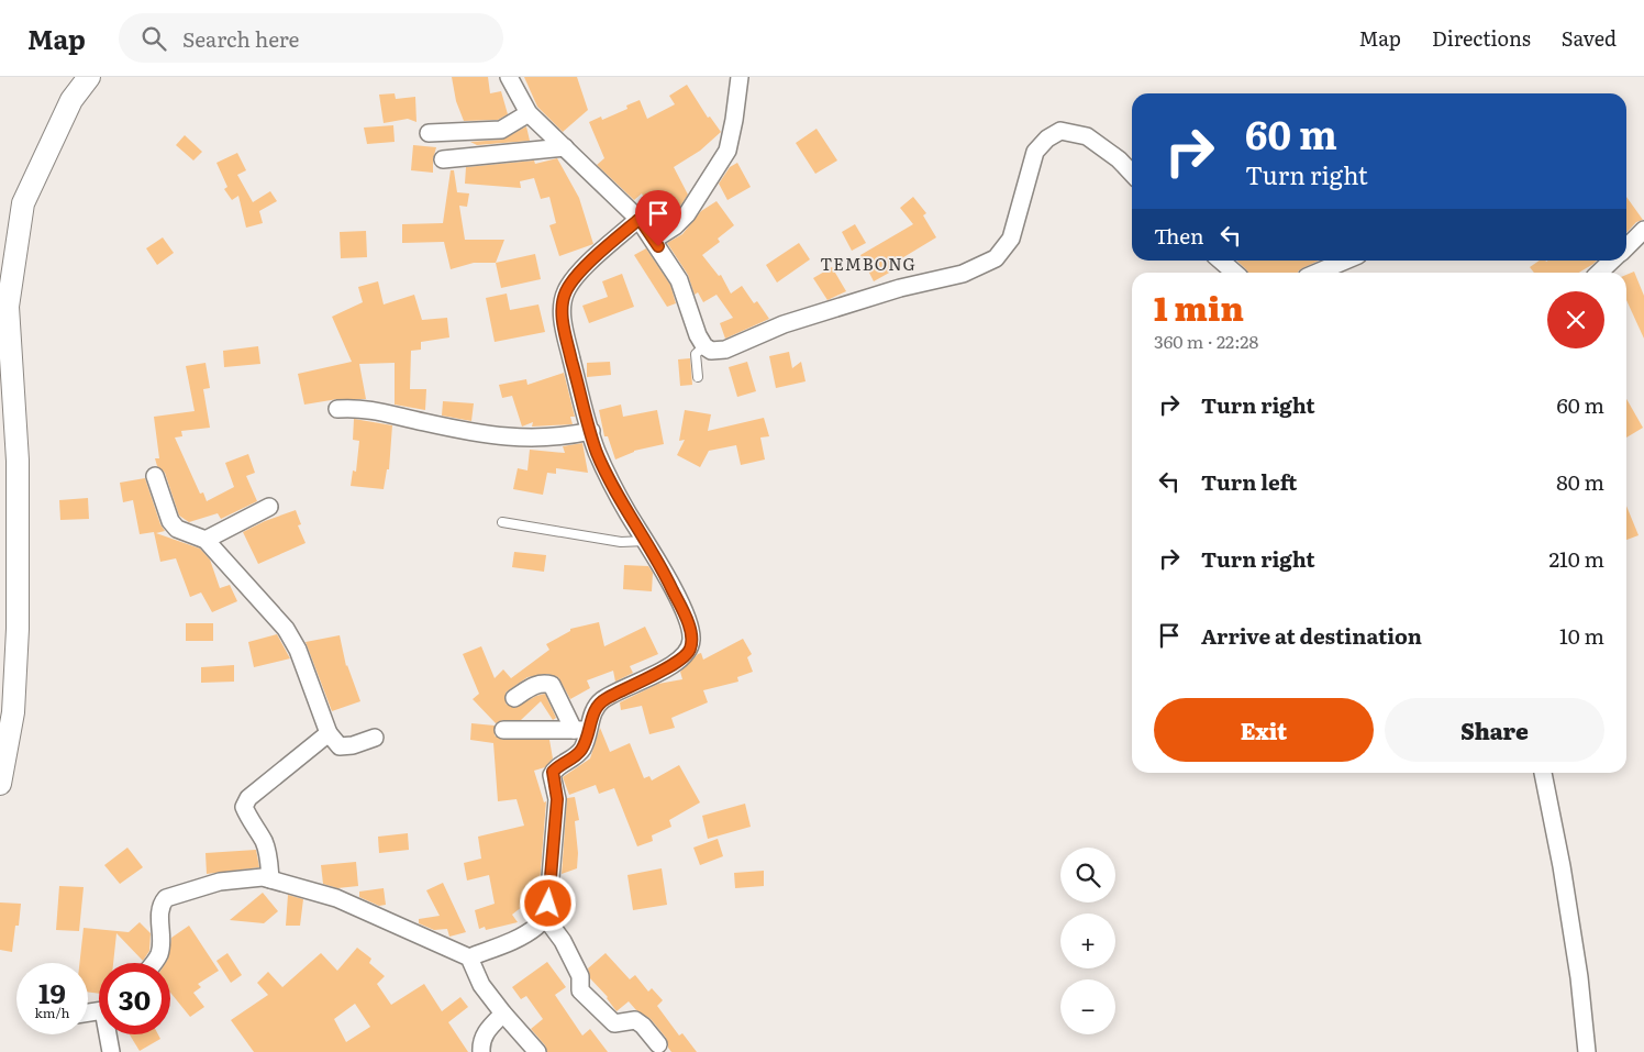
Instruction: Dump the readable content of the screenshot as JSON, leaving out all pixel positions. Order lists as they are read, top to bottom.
{
  "districts": ["TEMBONG"],
  "page": {
    "header": "Map",
    "search": "Search here",
    "nav": ["Map", "Directions", "Saved"],
    "turn": ["60 m", "Turn right"],
    "then": "Then",
    "heading": ["1 min", "360 m · 22:28"],
    "list": [
      {
        "name": "Turn right",
        "value": "60 m"
      },
      {
        "name": "Turn left",
        "value": "80 m"
      },
      {
        "name": "Turn right",
        "value": "210 m"
      },
      {
        "name": "Arrive at destination",
        "value": "10 m"
      }
    ],
    "buttons": ["Exit", "Share"],
    "map_buttons": ["+", "−"],
    "speed": "19 km/h",
    "limit": "30"
  }
}
